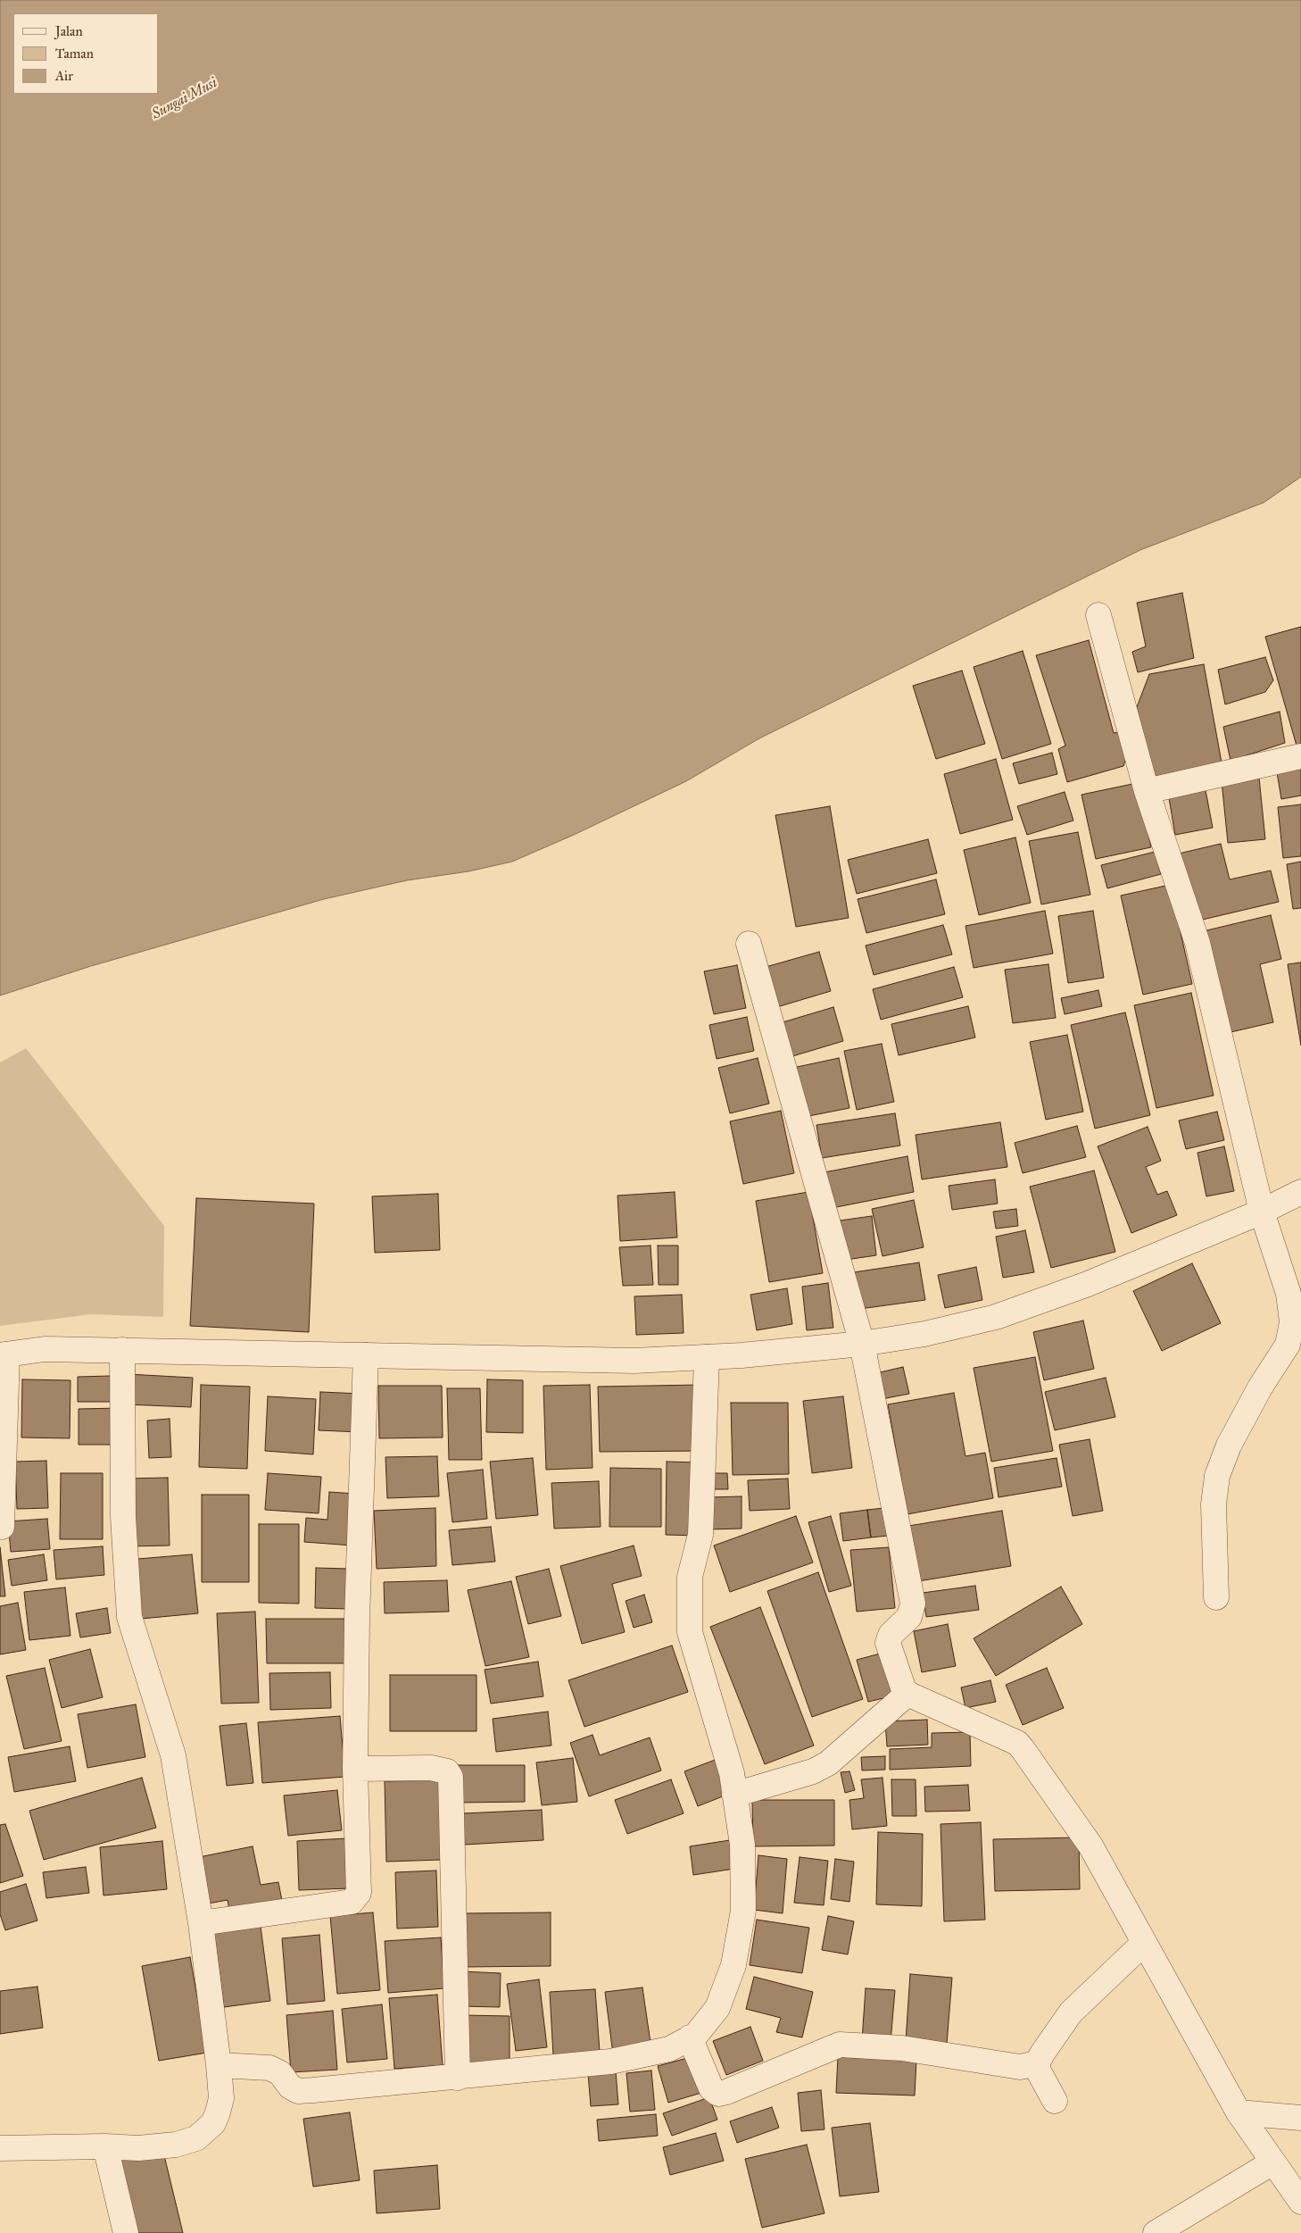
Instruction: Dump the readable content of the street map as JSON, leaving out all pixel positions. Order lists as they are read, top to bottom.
{
  "water": ["Sungai Musi"],
  "legend": ["Jalan", "Taman", "Air"]
}
